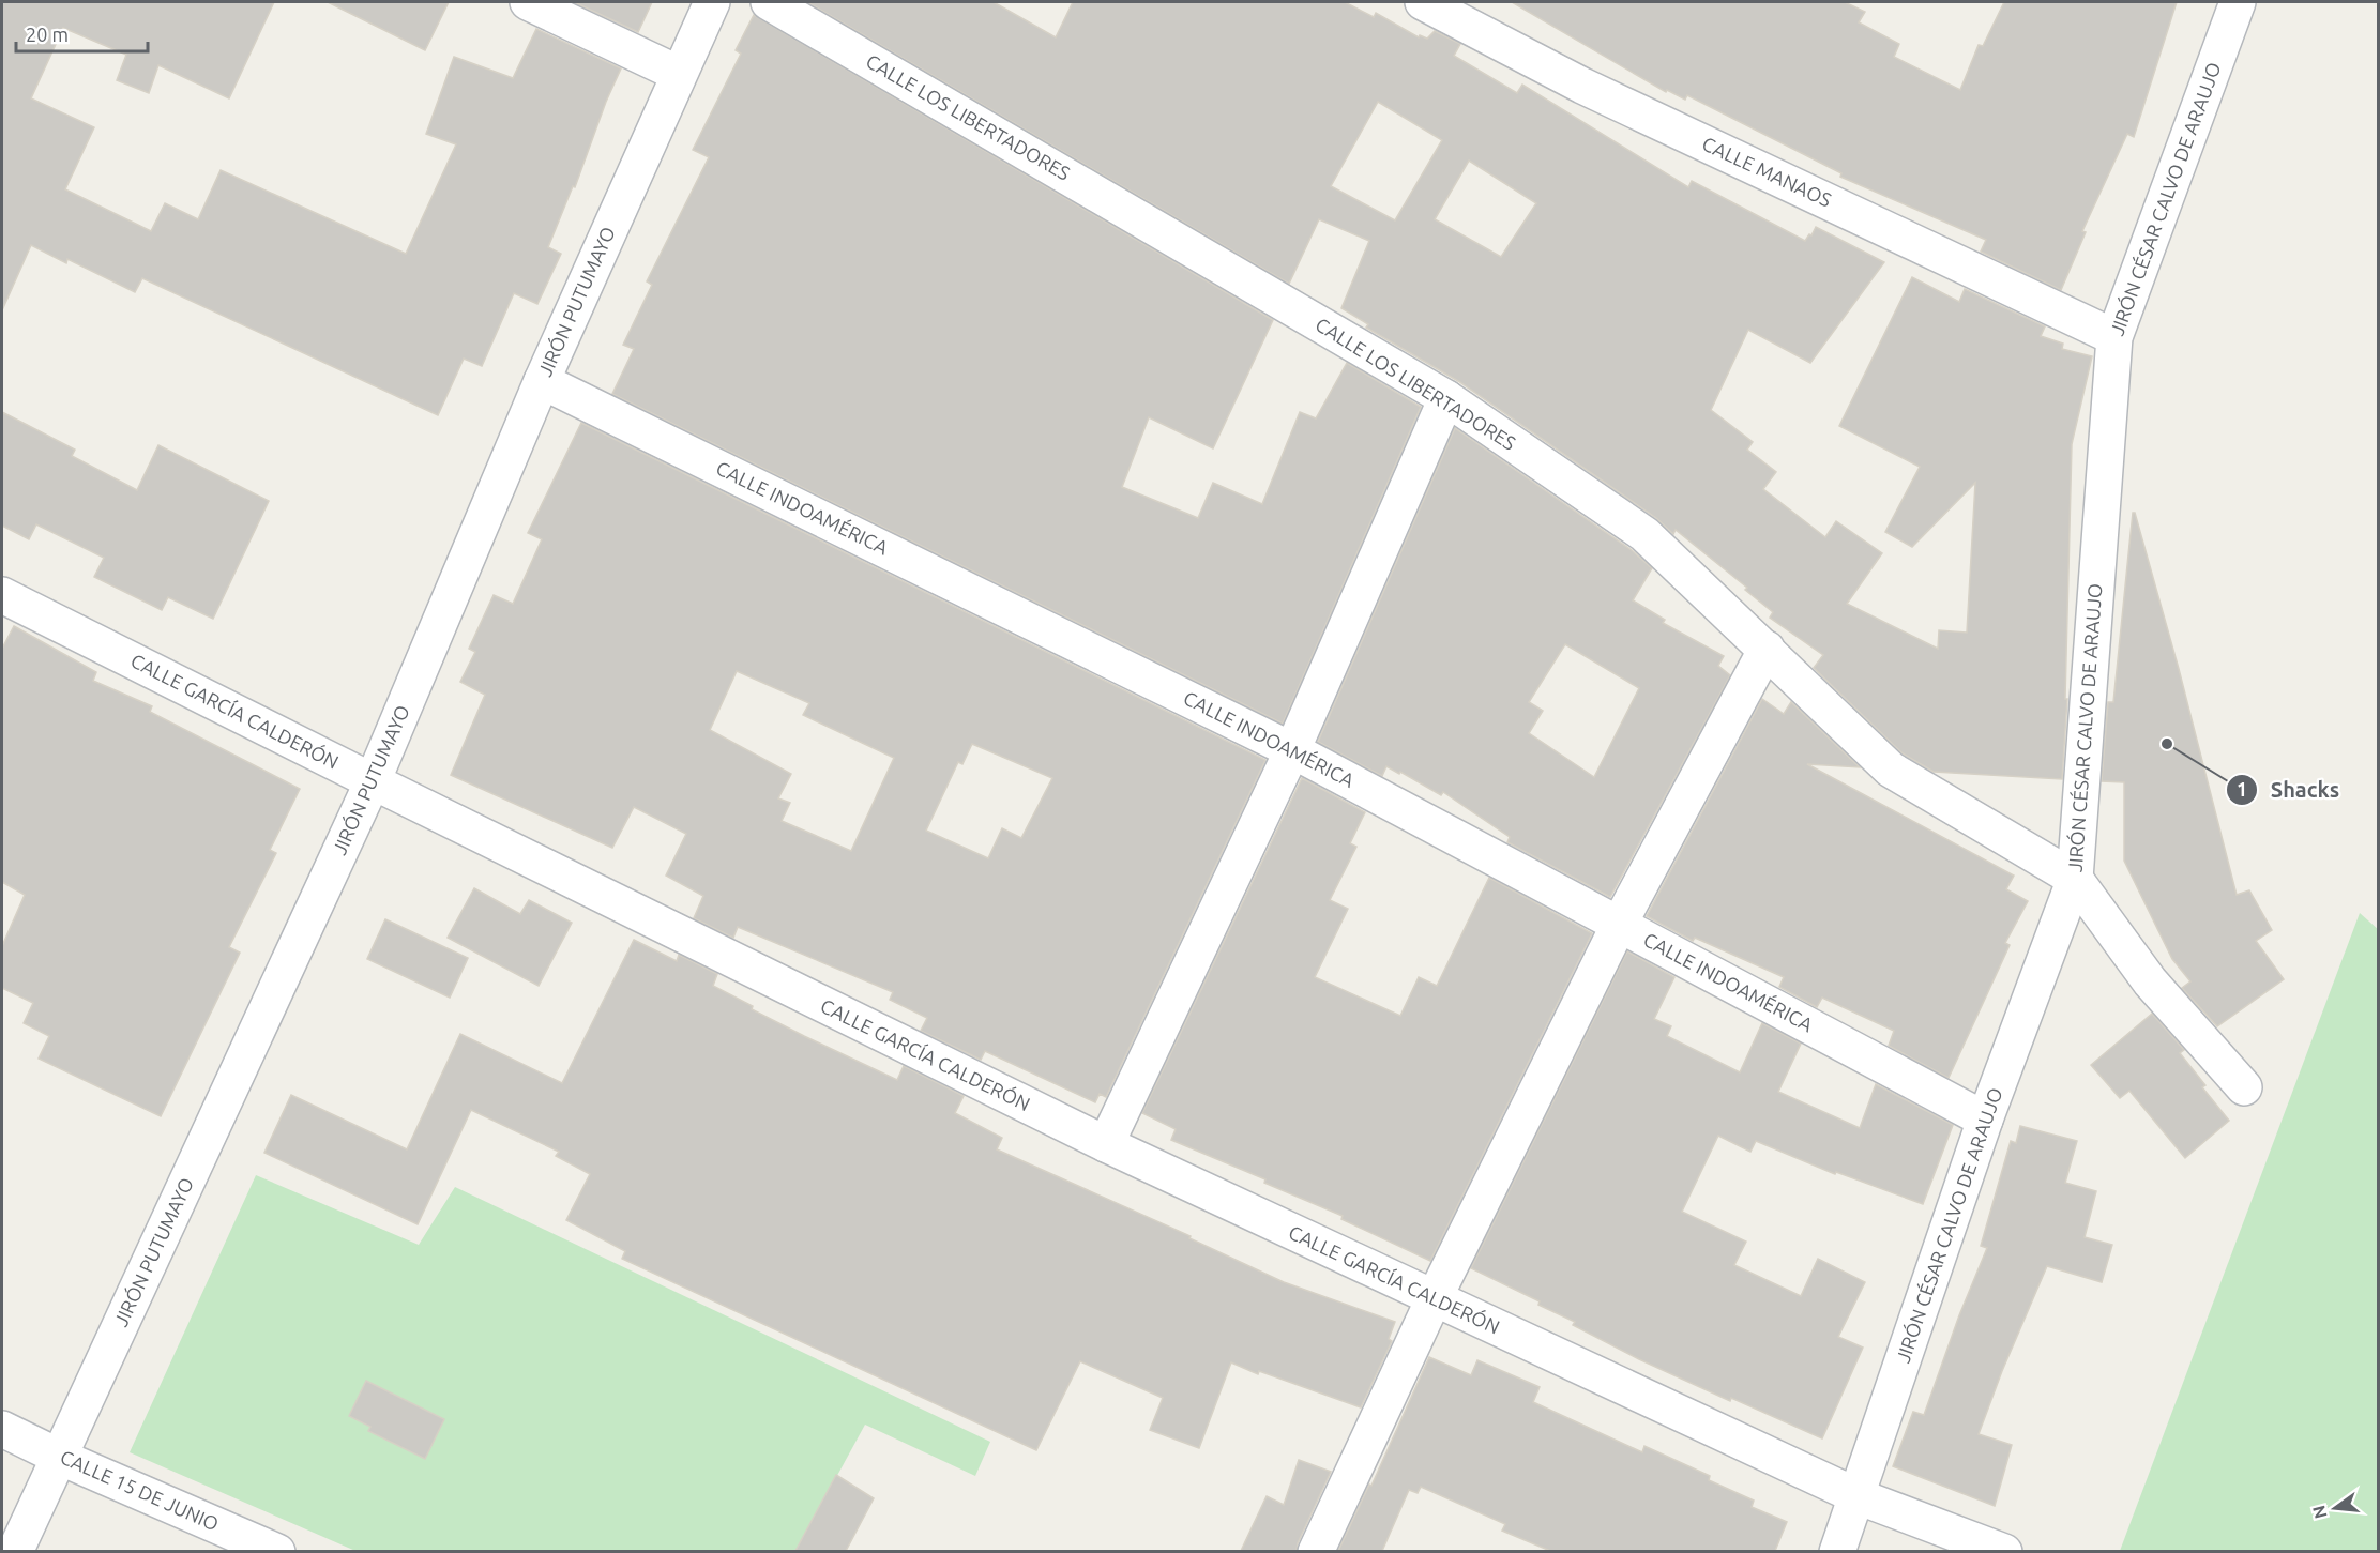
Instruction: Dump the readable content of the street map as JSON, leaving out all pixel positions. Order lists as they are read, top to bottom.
{
  "streets": {
    "street": [
      "CALLE LOS LIBERTADORES",
      "CALLE MANAOS",
      "JIRÓN CÉSAR CALVO DE ARAUJO",
      "JIRÓN PUTUMAYO",
      "CALLE INDOAMÉRICA",
      "CALLE GARCÍA CALDERÓN",
      "CALLE 15 DE JUNIO"
    ]
  },
  "crossings": [
    ["CALLE LOS LIBERTADORES", "JIRÓN CÉSAR CALVO DE ARAUJO"],
    ["CALLE MANAOS", "JIRÓN CÉSAR CALVO DE ARAUJO"],
    ["JIRÓN CÉSAR CALVO DE ARAUJO", "CALLE INDOAMÉRICA"],
    ["JIRÓN CÉSAR CALVO DE ARAUJO", "CALLE GARCÍA CALDERÓN"],
    ["JIRÓN PUTUMAYO", "CALLE INDOAMÉRICA"],
    ["JIRÓN PUTUMAYO", "CALLE GARCÍA CALDERÓN"],
    ["JIRÓN PUTUMAYO", "CALLE 15 DE JUNIO"]
  ],
  "places": ["Shacks"],
  "scale_bar": "20 m",
  "north": "left"
}
